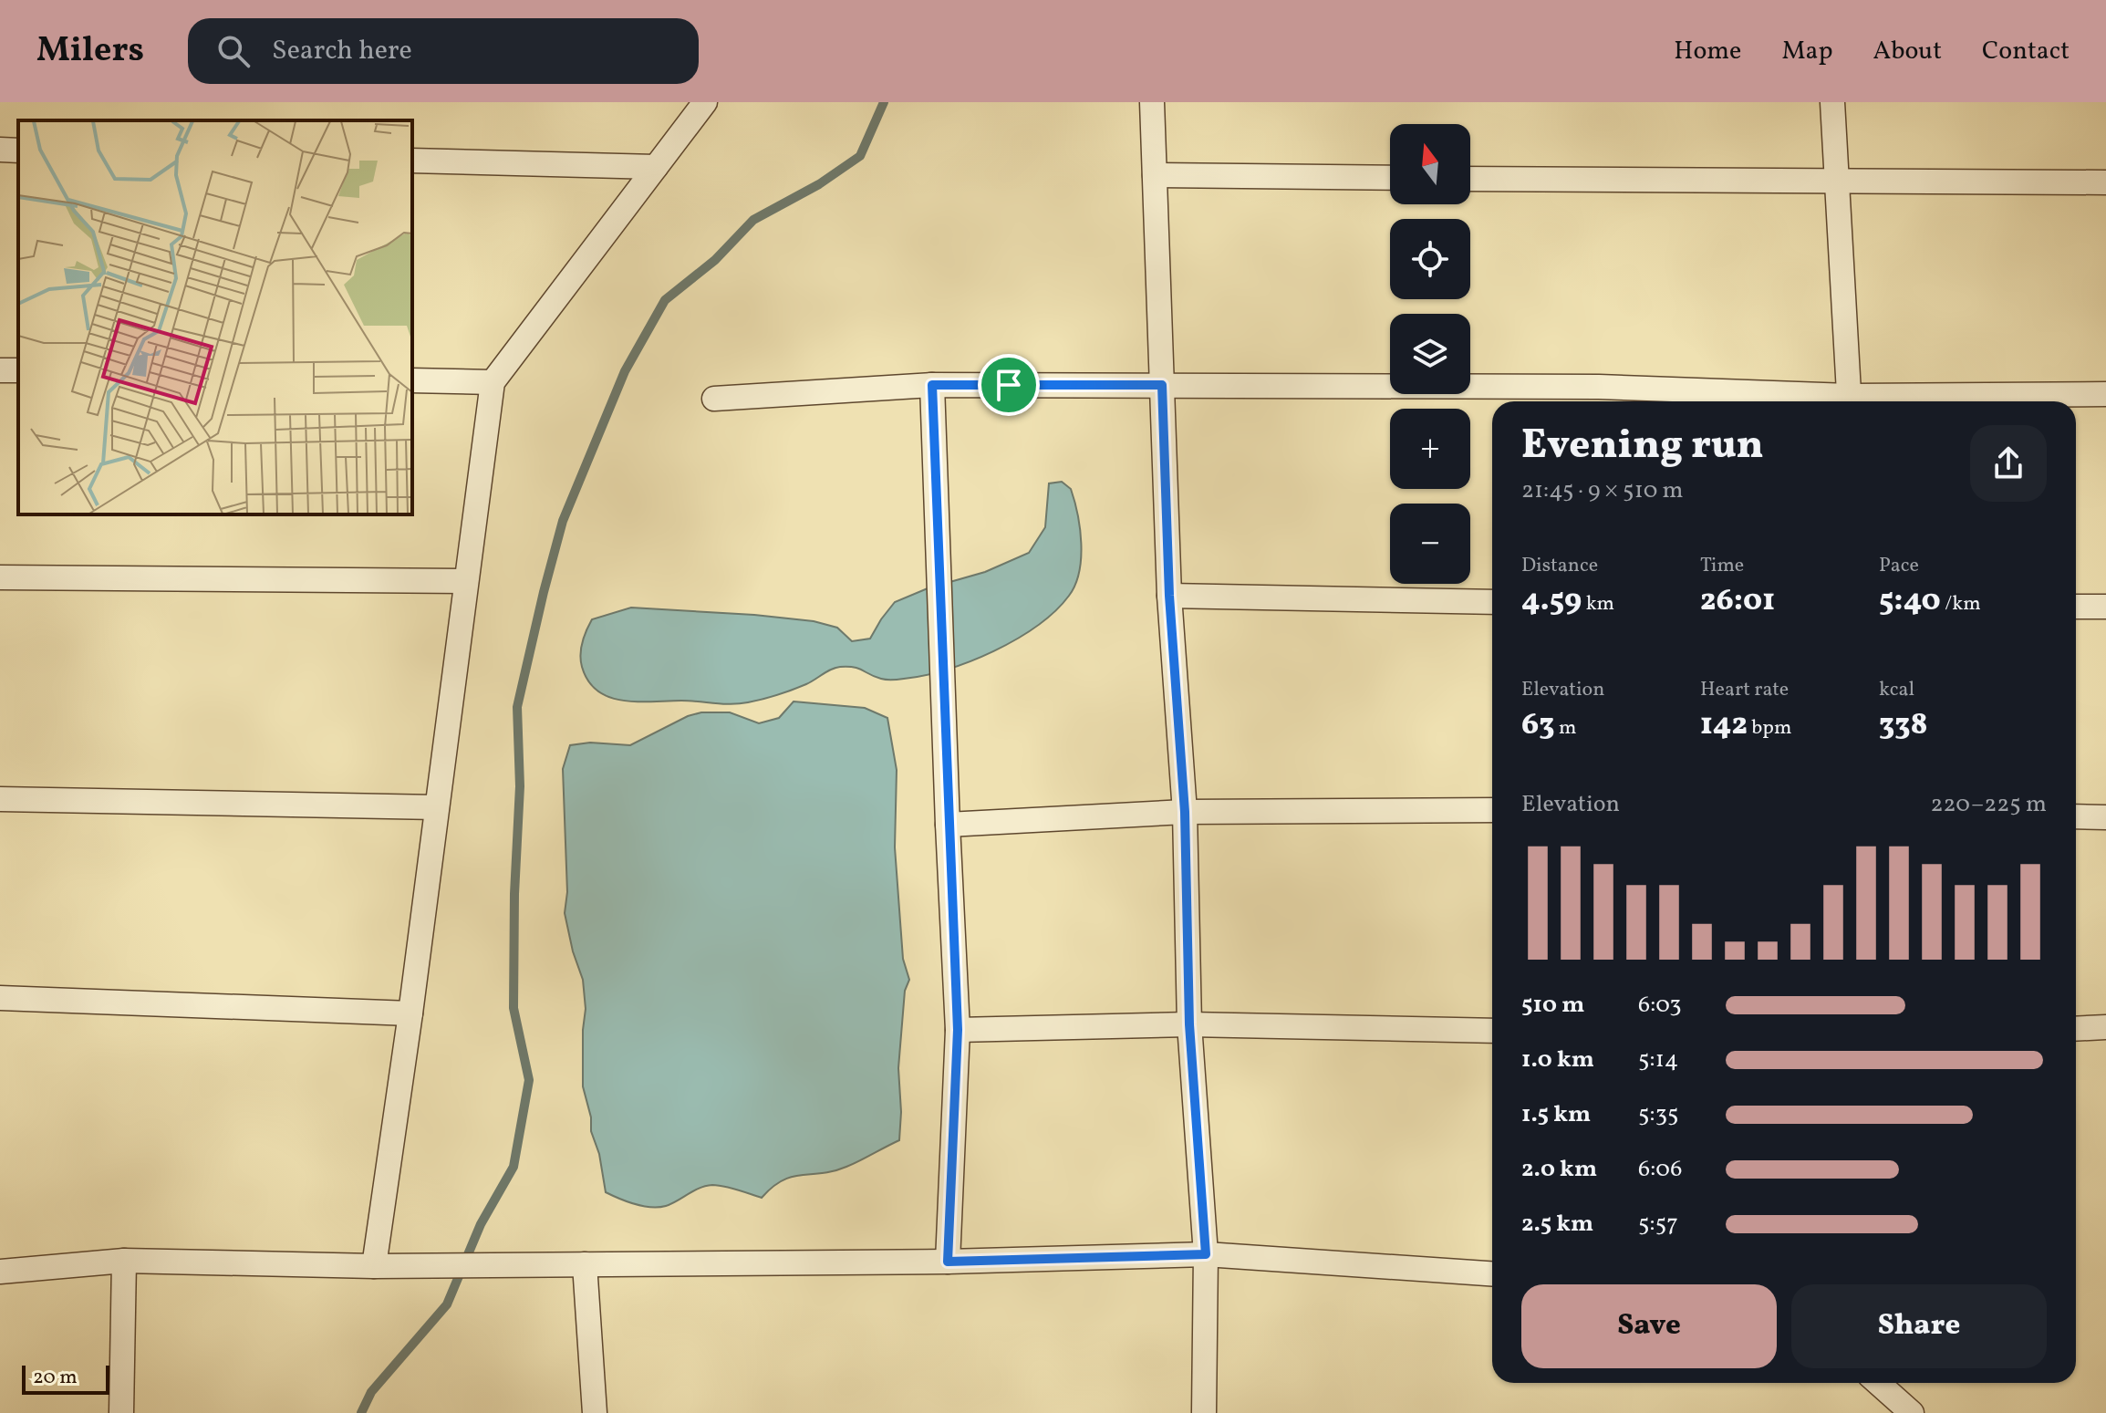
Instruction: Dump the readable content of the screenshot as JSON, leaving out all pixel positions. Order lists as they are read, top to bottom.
{
  "scale_bar": "20 m",
  "north": "top",
  "page": {
    "header": "Milers",
    "search": "Search here",
    "nav": [
      "Home",
      "Map",
      "About",
      "Contact"
    ],
    "map_buttons": ["+", "−"],
    "heading": ["Evening run", "21:45 · 9 × 510 m"],
    "stats": [
      ["Distance", "4.59 km"],
      ["Time", "26:01"],
      ["Pace", "5:40 /km"],
      ["Elevation", "63 m"],
      ["Heart rate", "142 bpm"],
      ["kcal", "338"]
    ],
    "chart": ["Elevation", "220–225 m"],
    "list": [
      {
        "name": "510 m",
        "note": "6:03"
      },
      {
        "name": "1.0 km",
        "note": "5:14"
      },
      {
        "name": "1.5 km",
        "note": "5:35"
      },
      {
        "name": "2.0 km",
        "note": "6:06"
      },
      {
        "name": "2.5 km",
        "note": "5:57"
      }
    ],
    "buttons": ["Save", "Share"],
    "scale": "20 m"
  }
}
